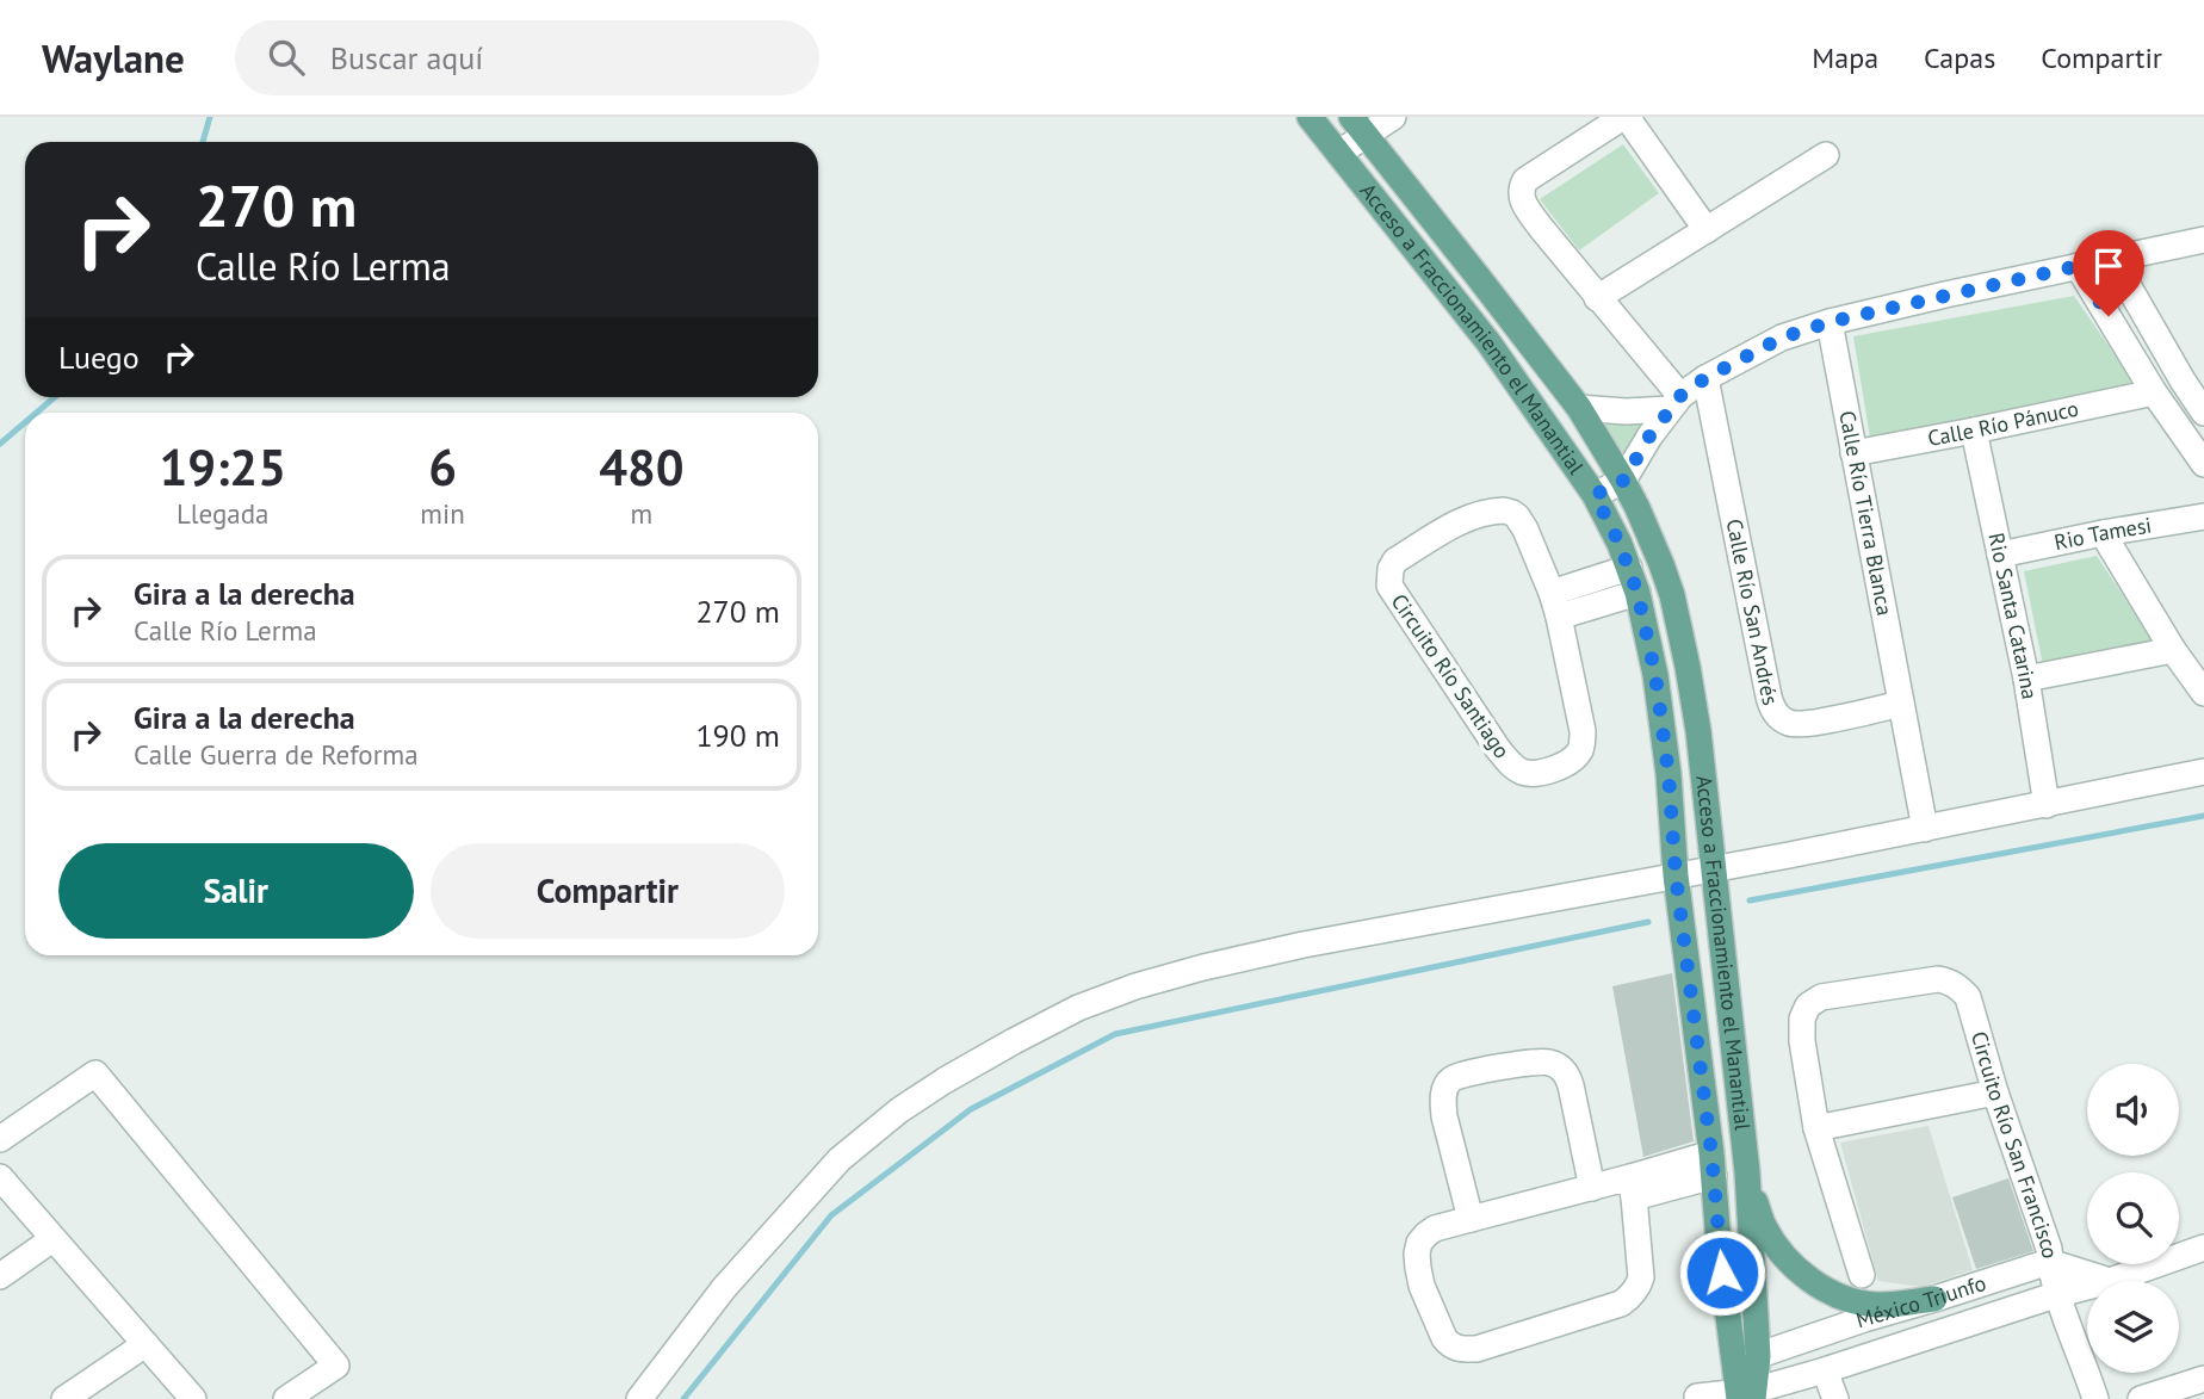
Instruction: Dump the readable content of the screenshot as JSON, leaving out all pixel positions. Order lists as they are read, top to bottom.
{
  "streets": {
    "main road": ["Acceso a Fraccionamiento el Manantial"],
    "street": [
      "Calle Río Pánuco",
      "Calle Río Tierra Blanca",
      "Rio Tamesi",
      "Calle Río San Andrés",
      "Rio Santa Catarina",
      "Circuito Río Santiago",
      "Circuito Río San Francisco",
      "México Triunfo"
    ]
  },
  "crossings": [
    ["Acceso a Fraccionamiento el Manantial", "México Triunfo"],
    ["Calle Río Pánuco", "Calle Río Tierra Blanca"],
    ["Calle Río Pánuco", "Rio Santa Catarina"],
    ["Calle Río Tierra Blanca", "Calle Río San Andrés"],
    ["Rio Tamesi", "Rio Santa Catarina"],
    ["Circuito Río San Francisco", "México Triunfo"]
  ],
  "page": {
    "header": "Waylane",
    "search": "Buscar aquí",
    "nav": ["Mapa", "Capas", "Compartir"],
    "turn": ["270 m", "Calle Río Lerma"],
    "then": "Luego",
    "eta": [
      "19:25",
      "Llegada",
      "6",
      "min",
      "480",
      "m"
    ],
    "list": [
      {
        "name": "Gira a la derecha",
        "note": "Calle Río Lerma",
        "value": "270 m"
      },
      {
        "name": "Gira a la derecha",
        "note": "Calle Guerra de Reforma",
        "value": "190 m"
      }
    ],
    "buttons": ["Salir", "Compartir"]
  }
}
